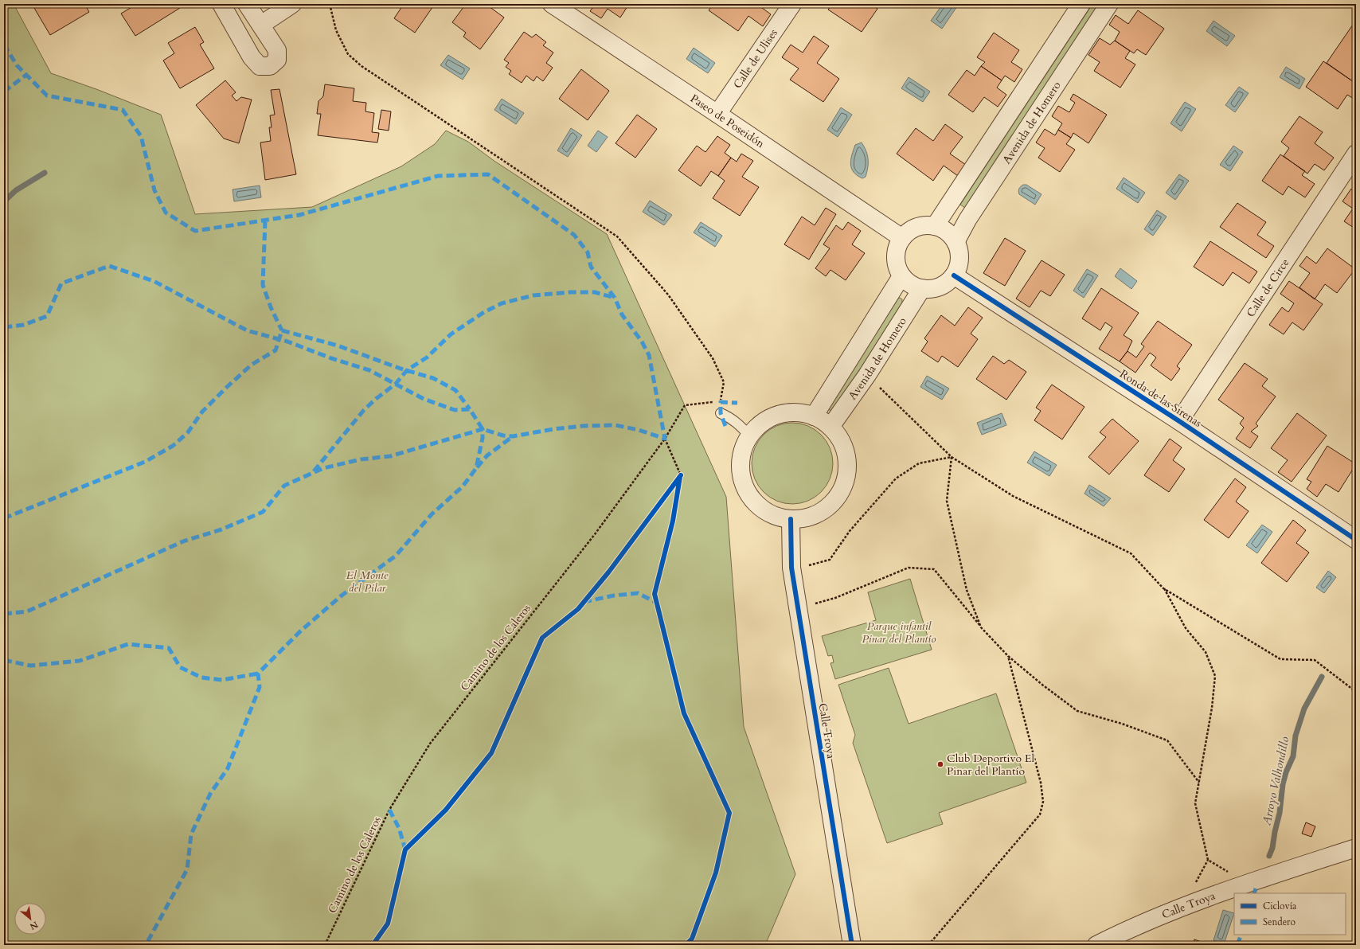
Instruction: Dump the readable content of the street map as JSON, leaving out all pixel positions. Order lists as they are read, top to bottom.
{
  "streets": {
    "street": [
      "Calle de Ulises",
      "Paseo de Poseidón",
      "Avenida de Homero",
      "Calle de Circe",
      "Ronda de las Sirenas",
      "Calle Troya"
    ],
    "path": ["Camino de los Caleros"]
  },
  "crossings": [
    ["Calle de Ulises", "Paseo de Poseidón"],
    ["Paseo de Poseidón", "Avenida de Homero"],
    ["Paseo de Poseidón", "Ronda de las Sirenas"],
    ["Avenida de Homero", "Ronda de las Sirenas"],
    ["Avenida de Homero", "Calle Troya"],
    ["Calle de Circe", "Ronda de las Sirenas"]
  ],
  "water": ["Arroyo Valhondillo"],
  "parks": ["El Monte del Pilar", "Parque infantil Pinar del Plantío"],
  "places": ["Club Deportivo El Pinar del Plantío"],
  "legend": ["Ciclovía", "Sendero"],
  "north": "bottom right"
}
